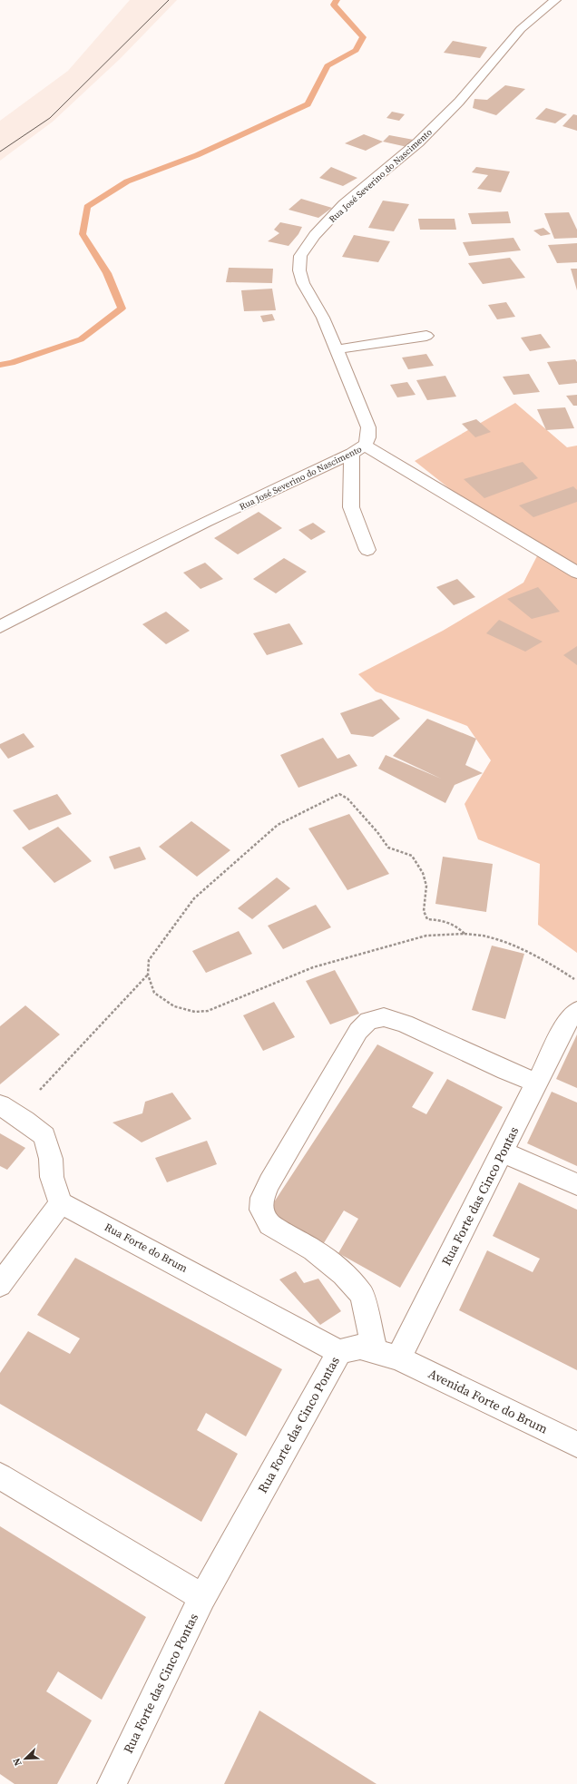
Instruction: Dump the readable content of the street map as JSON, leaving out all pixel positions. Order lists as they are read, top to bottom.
{
  "streets": {
    "street": [
      "Rua José Severino do Nascimento",
      "Rua Forte das Cinco Pontas",
      "Rua Forte do Brum",
      "Avenida Forte do Brum"
    ]
  },
  "crossings": [
    ["Rua Forte das Cinco Pontas", "Rua Forte do Brum"],
    ["Rua Forte das Cinco Pontas", "Avenida Forte do Brum"]
  ],
  "north": "bottom left"
}
